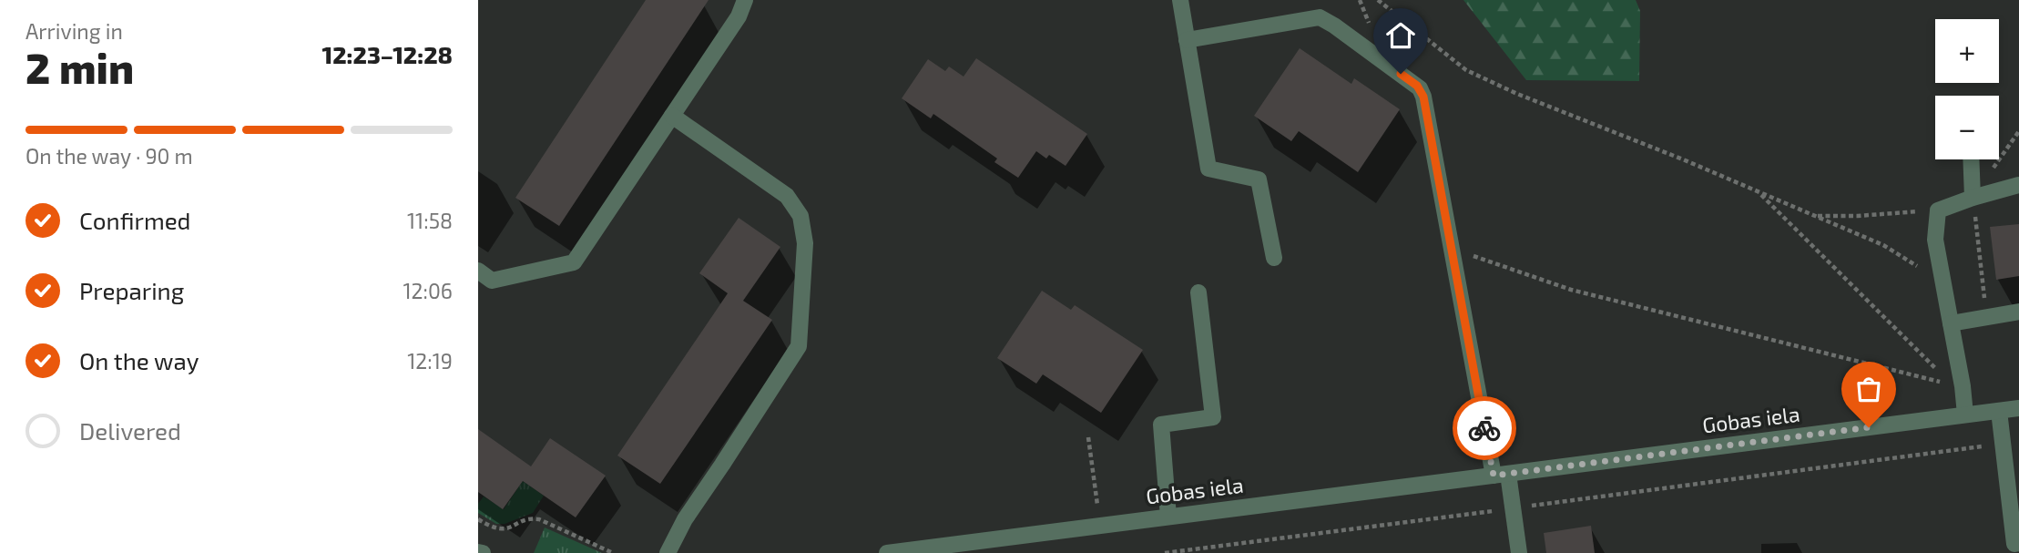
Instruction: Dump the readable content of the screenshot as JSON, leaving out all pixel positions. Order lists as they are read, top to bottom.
{
  "streets": {
    "street": ["Gobas iela"]
  },
  "page": {
    "heading": ["2 min", "Arriving in", "12:23–12:28"],
    "map_buttons": ["+", "−"],
    "bar": "On the way · 90 m",
    "list": [
      ["Confirmed", "11:58"],
      ["Preparing", "12:06"],
      ["On the way", "12:19"],
      "Delivered"
    ]
  }
}
